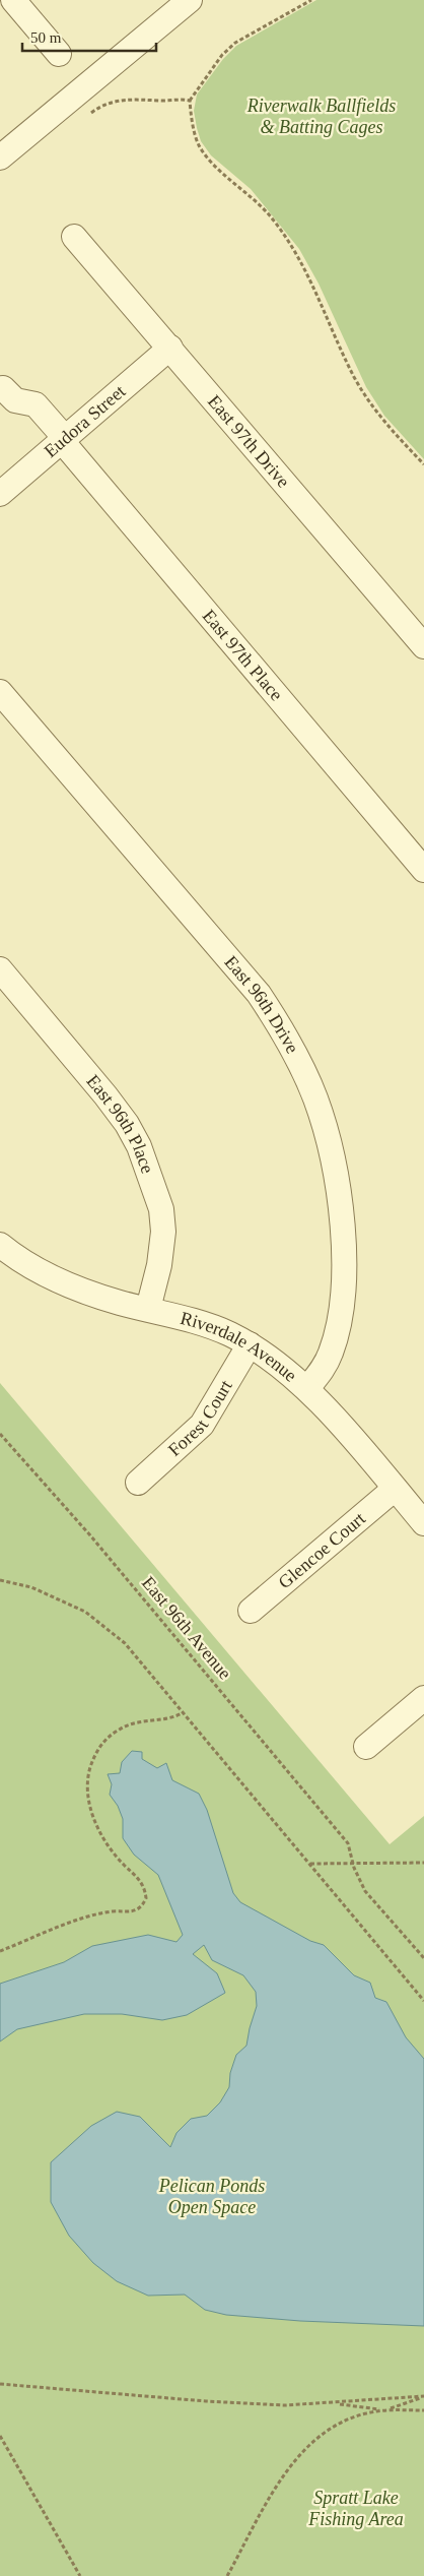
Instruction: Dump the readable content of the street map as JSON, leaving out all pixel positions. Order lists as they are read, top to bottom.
{
  "streets": {
    "street": [
      "Eudora Street",
      "East 97th Drive",
      "East 97th Place",
      "East 96th Drive",
      "East 96th Place",
      "Riverdale Avenue",
      "Forest Court",
      "Glencoe Court"
    ],
    "path": ["East 96th Avenue"]
  },
  "crossings": [
    ["Eudora Street", "East 97th Drive"],
    ["Eudora Street", "East 97th Place"],
    ["East 96th Drive", "Riverdale Avenue"],
    ["East 96th Place", "Riverdale Avenue"],
    ["Riverdale Avenue", "Forest Court"],
    ["Riverdale Avenue", "Glencoe Court"]
  ],
  "parks": ["Riverwalk Ballfields & Batting Cages", "Pelican Ponds Open Space", "Spratt Lake Fishing Area"],
  "scale_bar": "50 m"
}
